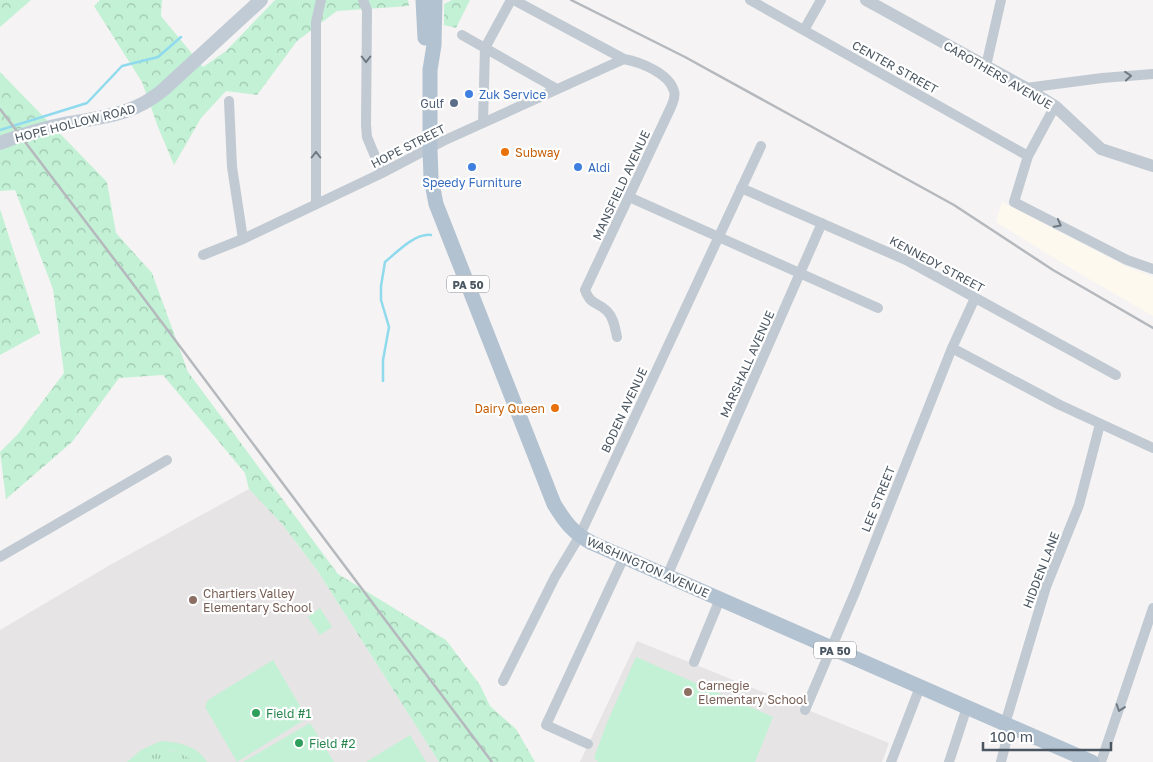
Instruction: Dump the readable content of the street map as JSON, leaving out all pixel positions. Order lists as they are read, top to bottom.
{
  "streets": {
    "main road": ["HOPE HOLLOW ROAD", "PA 50", "WASHINGTON AVENUE"],
    "street": [
      "CENTER STREET",
      "CAROTHERS AVENUE",
      "HOPE STREET",
      "MANSFIELD AVENUE",
      "KENNEDY STREET",
      "MARSHALL AVENUE",
      "BODEN AVENUE",
      "LEE STREET",
      "HIDDEN LANE"
    ]
  },
  "crossings": [
    ["HOPE STREET", "MANSFIELD AVENUE"],
    ["HOPE STREET", "WASHINGTON AVENUE"],
    ["KENNEDY STREET", "MARSHALL AVENUE"],
    ["KENNEDY STREET", "BODEN AVENUE"],
    ["KENNEDY STREET", "LEE STREET"],
    ["MARSHALL AVENUE", "WASHINGTON AVENUE"],
    ["BODEN AVENUE", "WASHINGTON AVENUE"],
    ["LEE STREET", "WASHINGTON AVENUE"],
    ["WASHINGTON AVENUE", "HIDDEN LANE"]
  ],
  "places": [
    "Zuk Service",
    "Gulf",
    "Subway",
    "Speedy Furniture",
    "Aldi",
    "Dairy Queen",
    "Chartiers Valley Elementary School",
    "Carnegie Elementary School",
    "Field #1",
    "Field #2"
  ],
  "scale_bar": "100 m"
}
